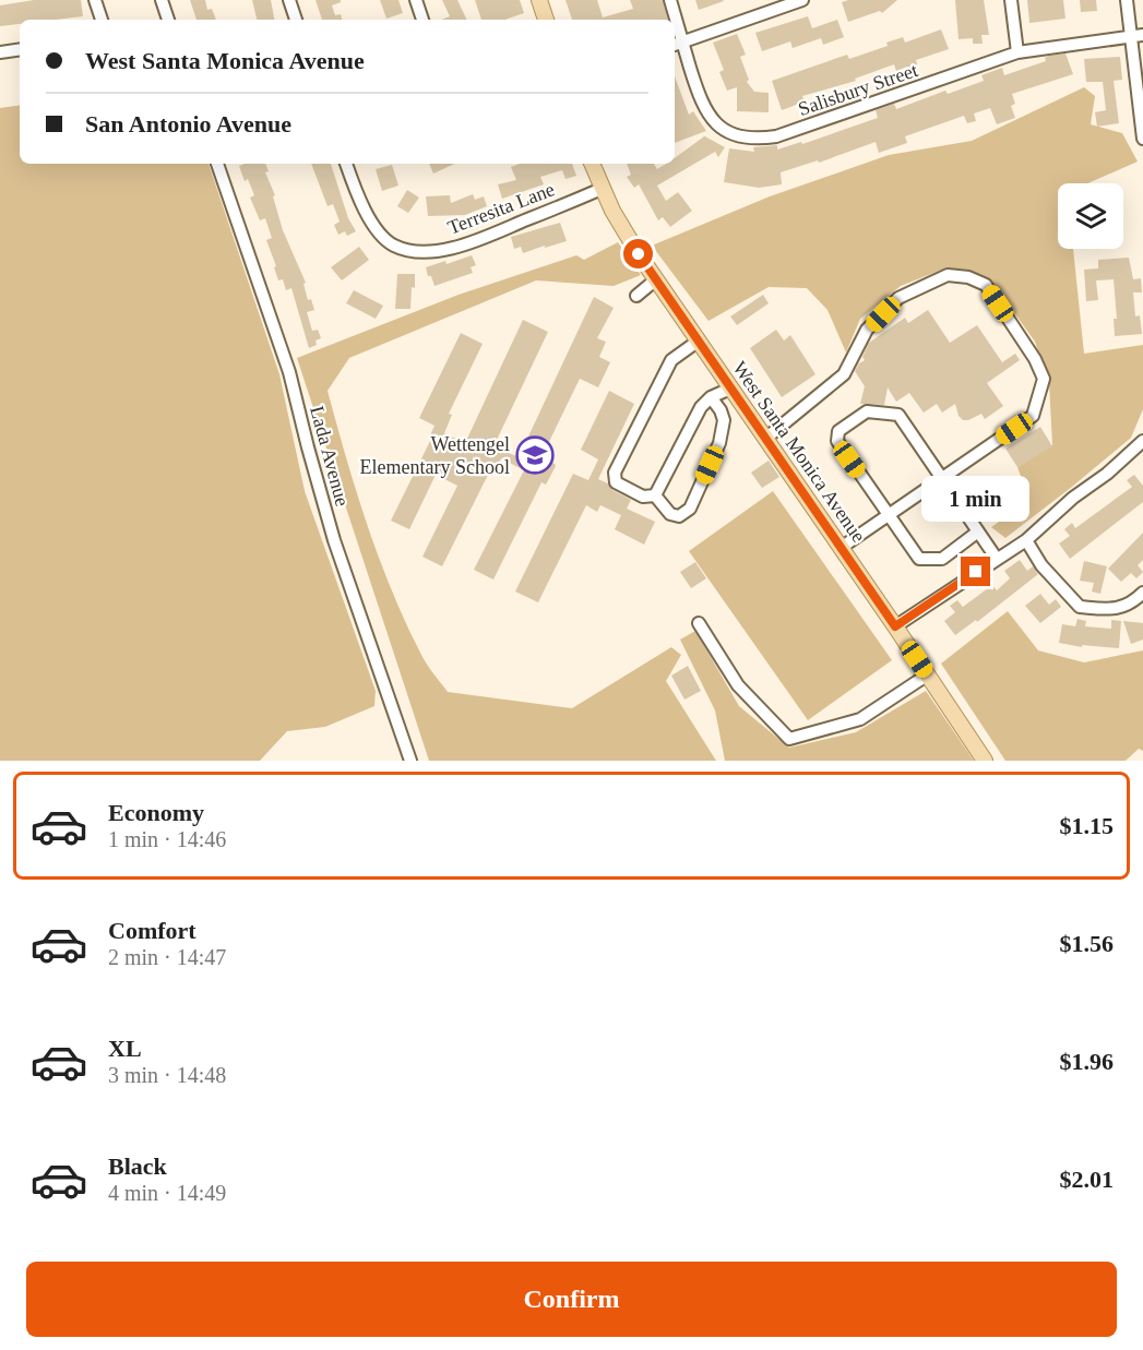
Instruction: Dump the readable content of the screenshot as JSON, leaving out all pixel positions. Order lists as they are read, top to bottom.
{
  "streets": {
    "main road": ["West Santa Monica Avenue"],
    "street": ["Salisbury Street", "Terresita Lane", "Lada Avenue"]
  },
  "crossings": [
    ["Terresita Lane", "West Santa Monica Avenue"]
  ],
  "places": {
    "school or university": ["Wettengel Elementary School"]
  },
  "page": {
    "banner": ["West Santa Monica Avenue", "San Antonio Avenue"],
    "bubble": "1 min",
    "list": [
      {
        "name": "Economy",
        "note": "1 min · 14:46",
        "value": "$1.15"
      },
      {
        "name": "Comfort",
        "note": "2 min · 14:47",
        "value": "$1.56"
      },
      {
        "name": "XL",
        "note": "3 min · 14:48",
        "value": "$1.96"
      },
      {
        "name": "Black",
        "note": "4 min · 14:49",
        "value": "$2.01"
      }
    ],
    "buttons": "Confirm"
  }
}
